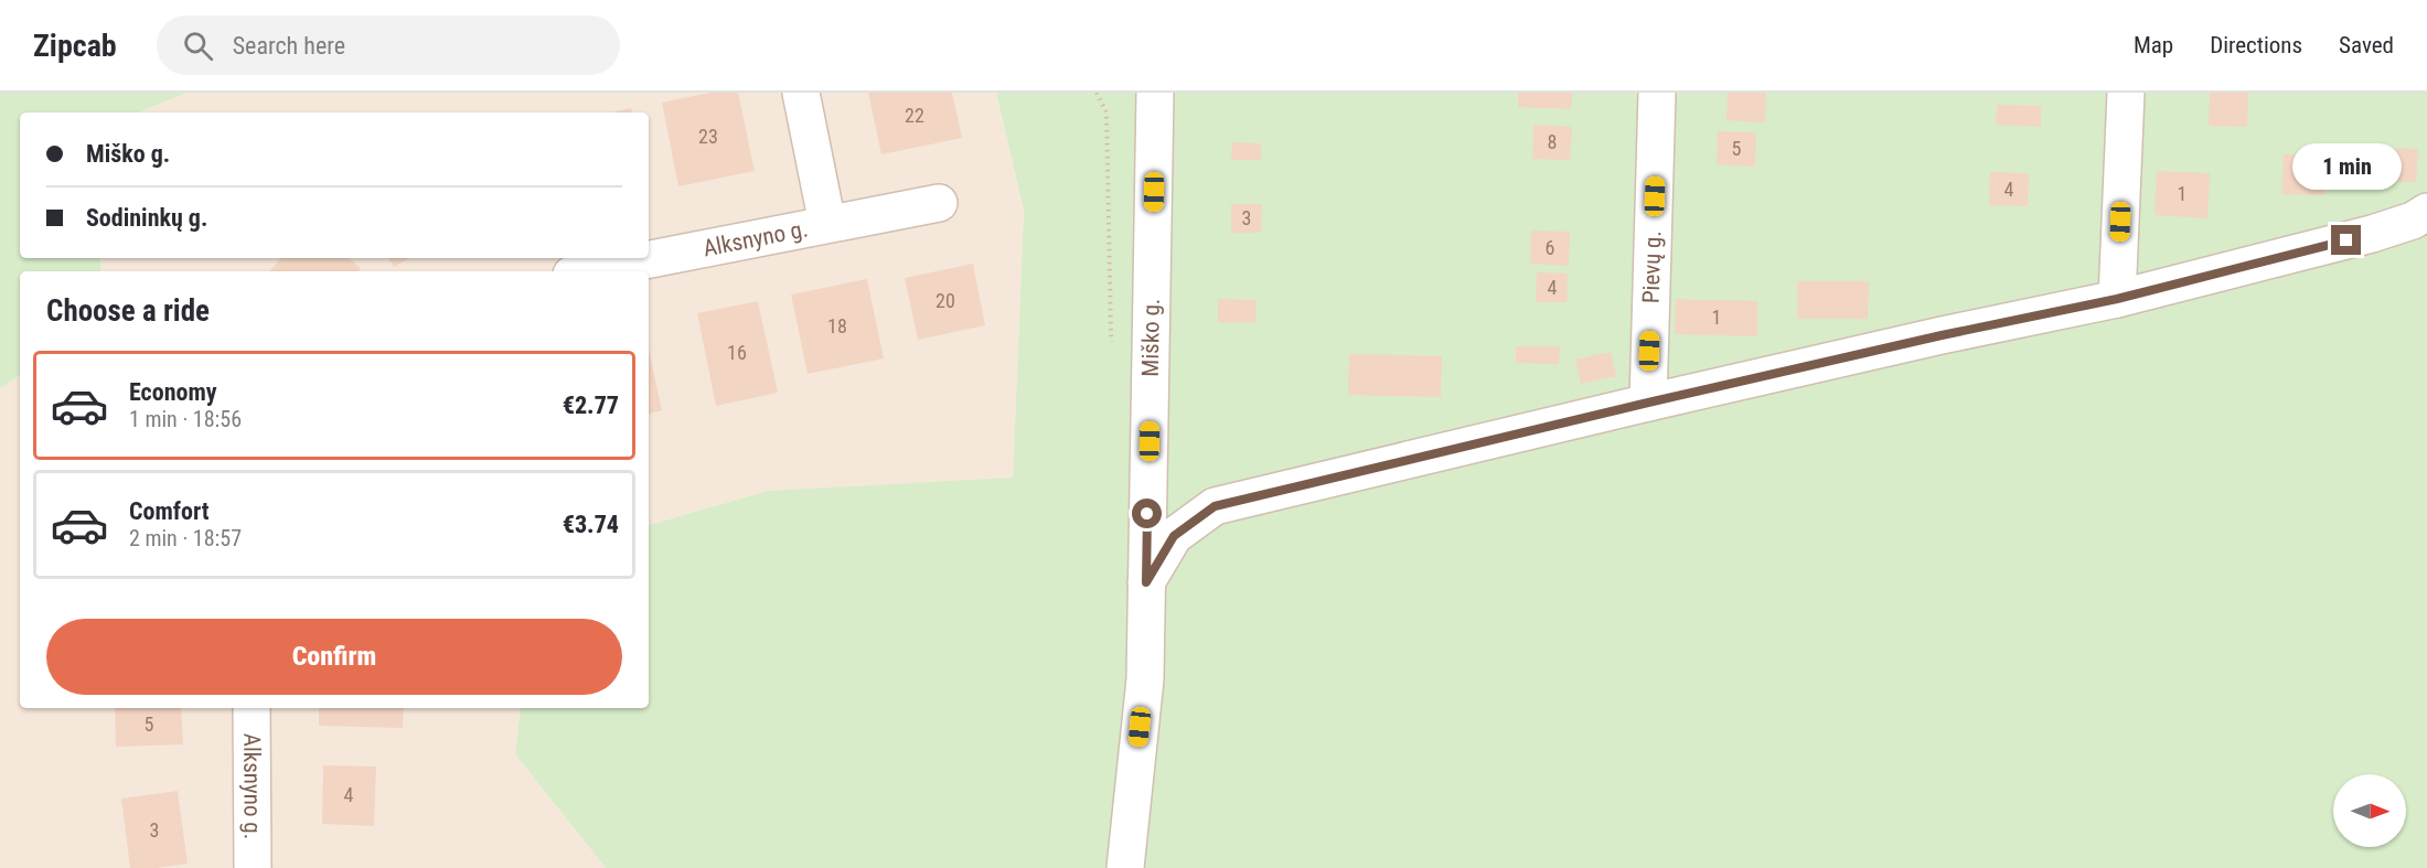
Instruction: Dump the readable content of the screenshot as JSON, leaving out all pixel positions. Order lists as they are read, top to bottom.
{
  "streets": {
    "street": ["Alksnyno g.", "Pievų g.", "Miško g."]
  },
  "house_numbers": [
    "22",
    "23",
    "8",
    "5",
    "4",
    "1",
    "3",
    "6",
    "4",
    "20",
    "1",
    "18",
    "16",
    "5",
    "4",
    "3"
  ],
  "north": "right",
  "page": {
    "header": "Zipcab",
    "search": "Search here",
    "nav": ["Map", "Directions", "Saved"],
    "banner": ["Miško g.", "Sodininkų g."],
    "bubble": "1 min",
    "heading": "Choose a ride",
    "list": [
      {
        "name": "Economy",
        "note": "1 min · 18:56",
        "value": "€2.77"
      },
      {
        "name": "Comfort",
        "note": "2 min · 18:57",
        "value": "€3.74"
      }
    ],
    "buttons": "Confirm"
  }
}
